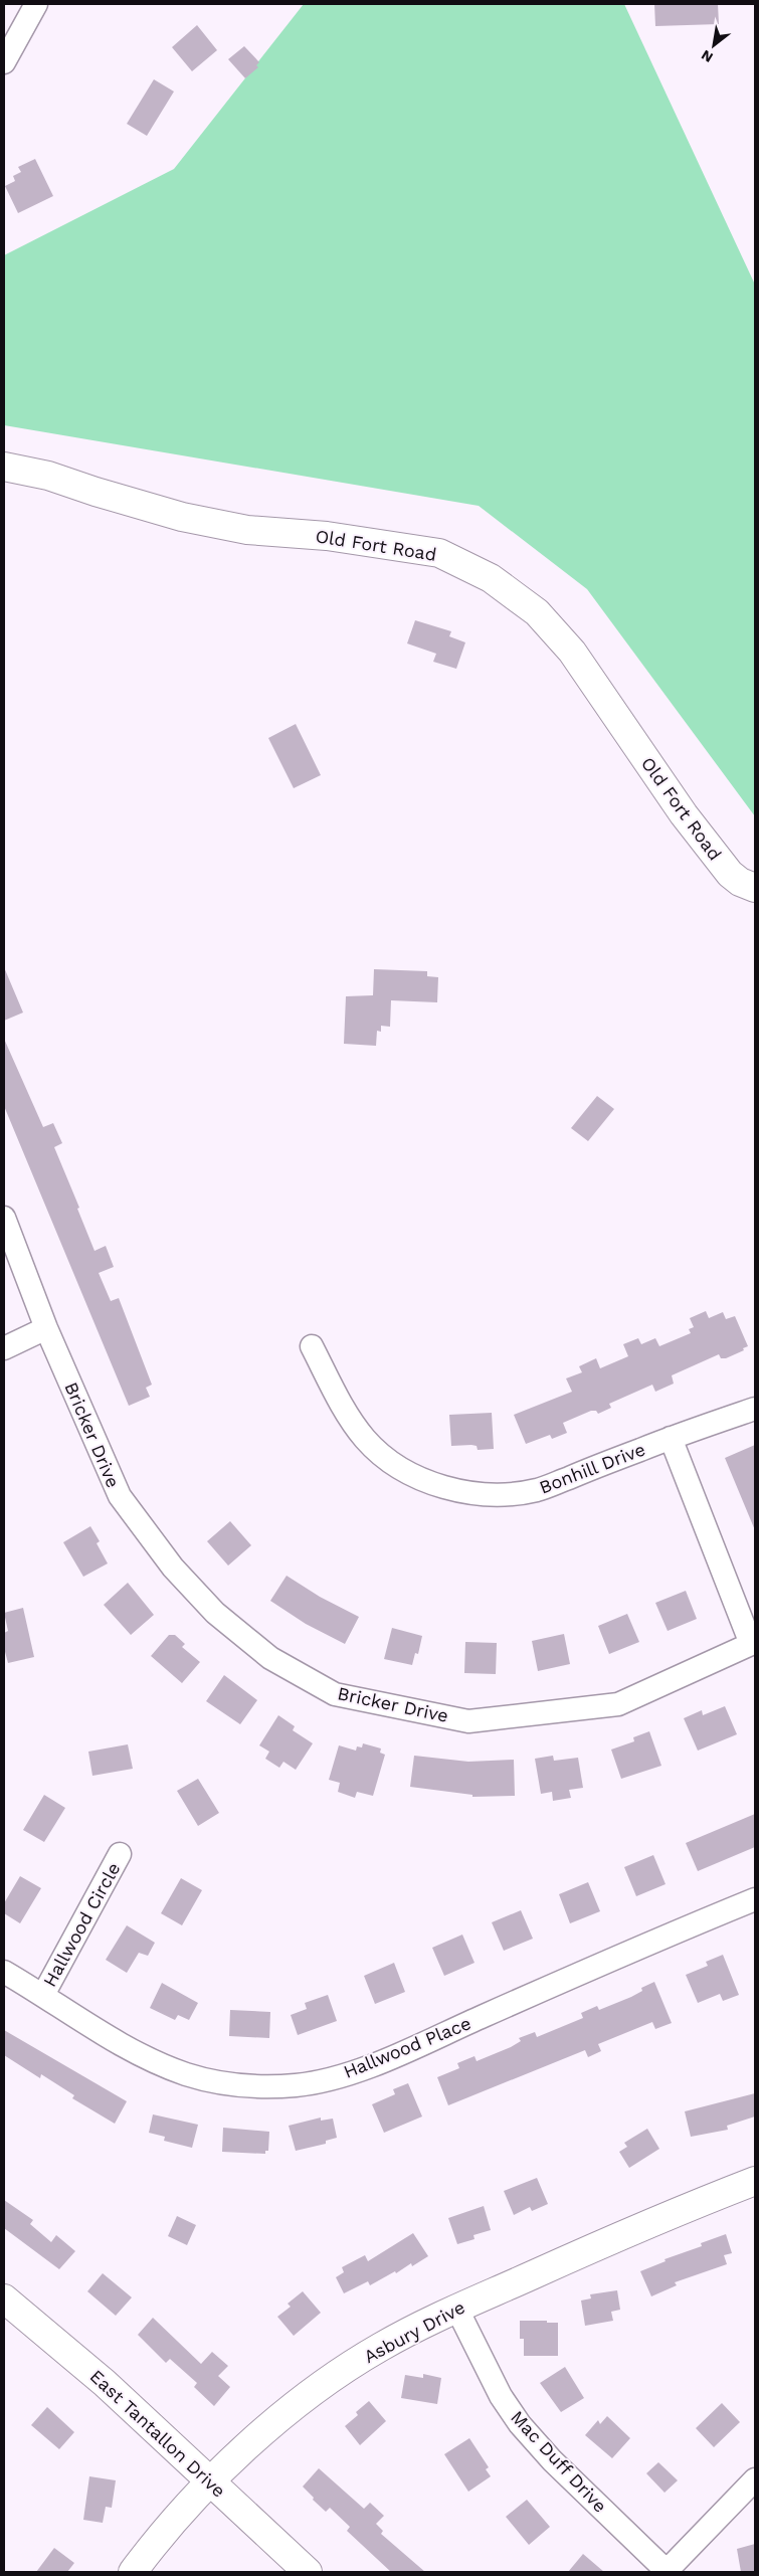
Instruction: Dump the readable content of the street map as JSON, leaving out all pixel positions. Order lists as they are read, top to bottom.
{
  "streets": {
    "street": [
      "Old Fort Road",
      "Bricker Drive",
      "Bonhill Drive",
      "Hallwood Circle",
      "Hallwood Place",
      "Asbury Drive",
      "East Tantallon Drive",
      "Mac Duff Drive"
    ]
  },
  "crossings": [
    ["Bricker Drive", "Bonhill Drive"],
    ["Hallwood Circle", "Hallwood Place"],
    ["Asbury Drive", "East Tantallon Drive"],
    ["Asbury Drive", "Mac Duff Drive"]
  ],
  "north": "bottom left"
}
